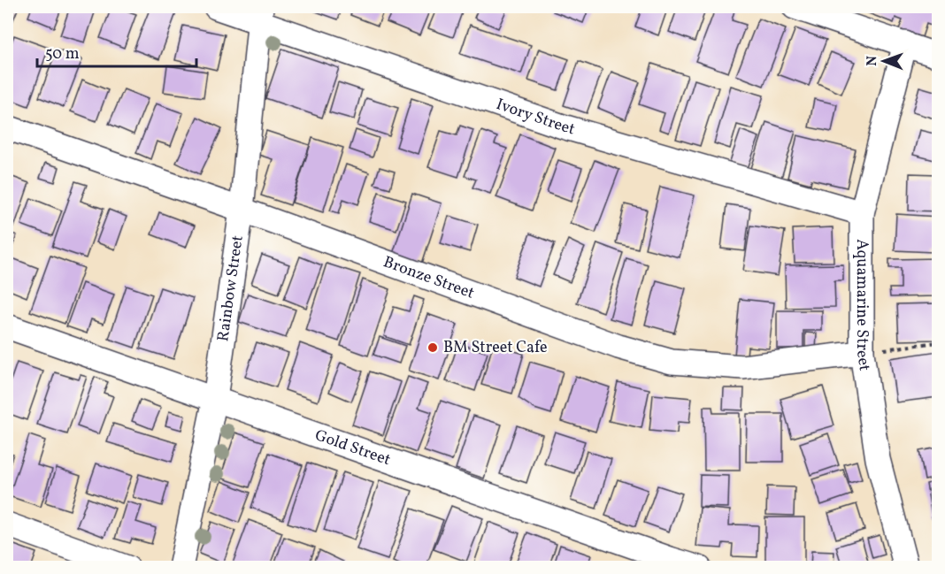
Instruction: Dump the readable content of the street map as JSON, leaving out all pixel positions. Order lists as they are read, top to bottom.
{
  "streets": {
    "street": [
      "Ivory Street",
      "Bronze Street",
      "Rainbow Street",
      "Aquamarine Street",
      "Gold Street"
    ]
  },
  "crossings": [
    ["Ivory Street", "Rainbow Street"],
    ["Ivory Street", "Aquamarine Street"],
    ["Bronze Street", "Rainbow Street"],
    ["Bronze Street", "Aquamarine Street"],
    ["Rainbow Street", "Gold Street"]
  ],
  "places": ["BM Street Cafe"],
  "scale_bar": "50 m",
  "north": "left"
}
